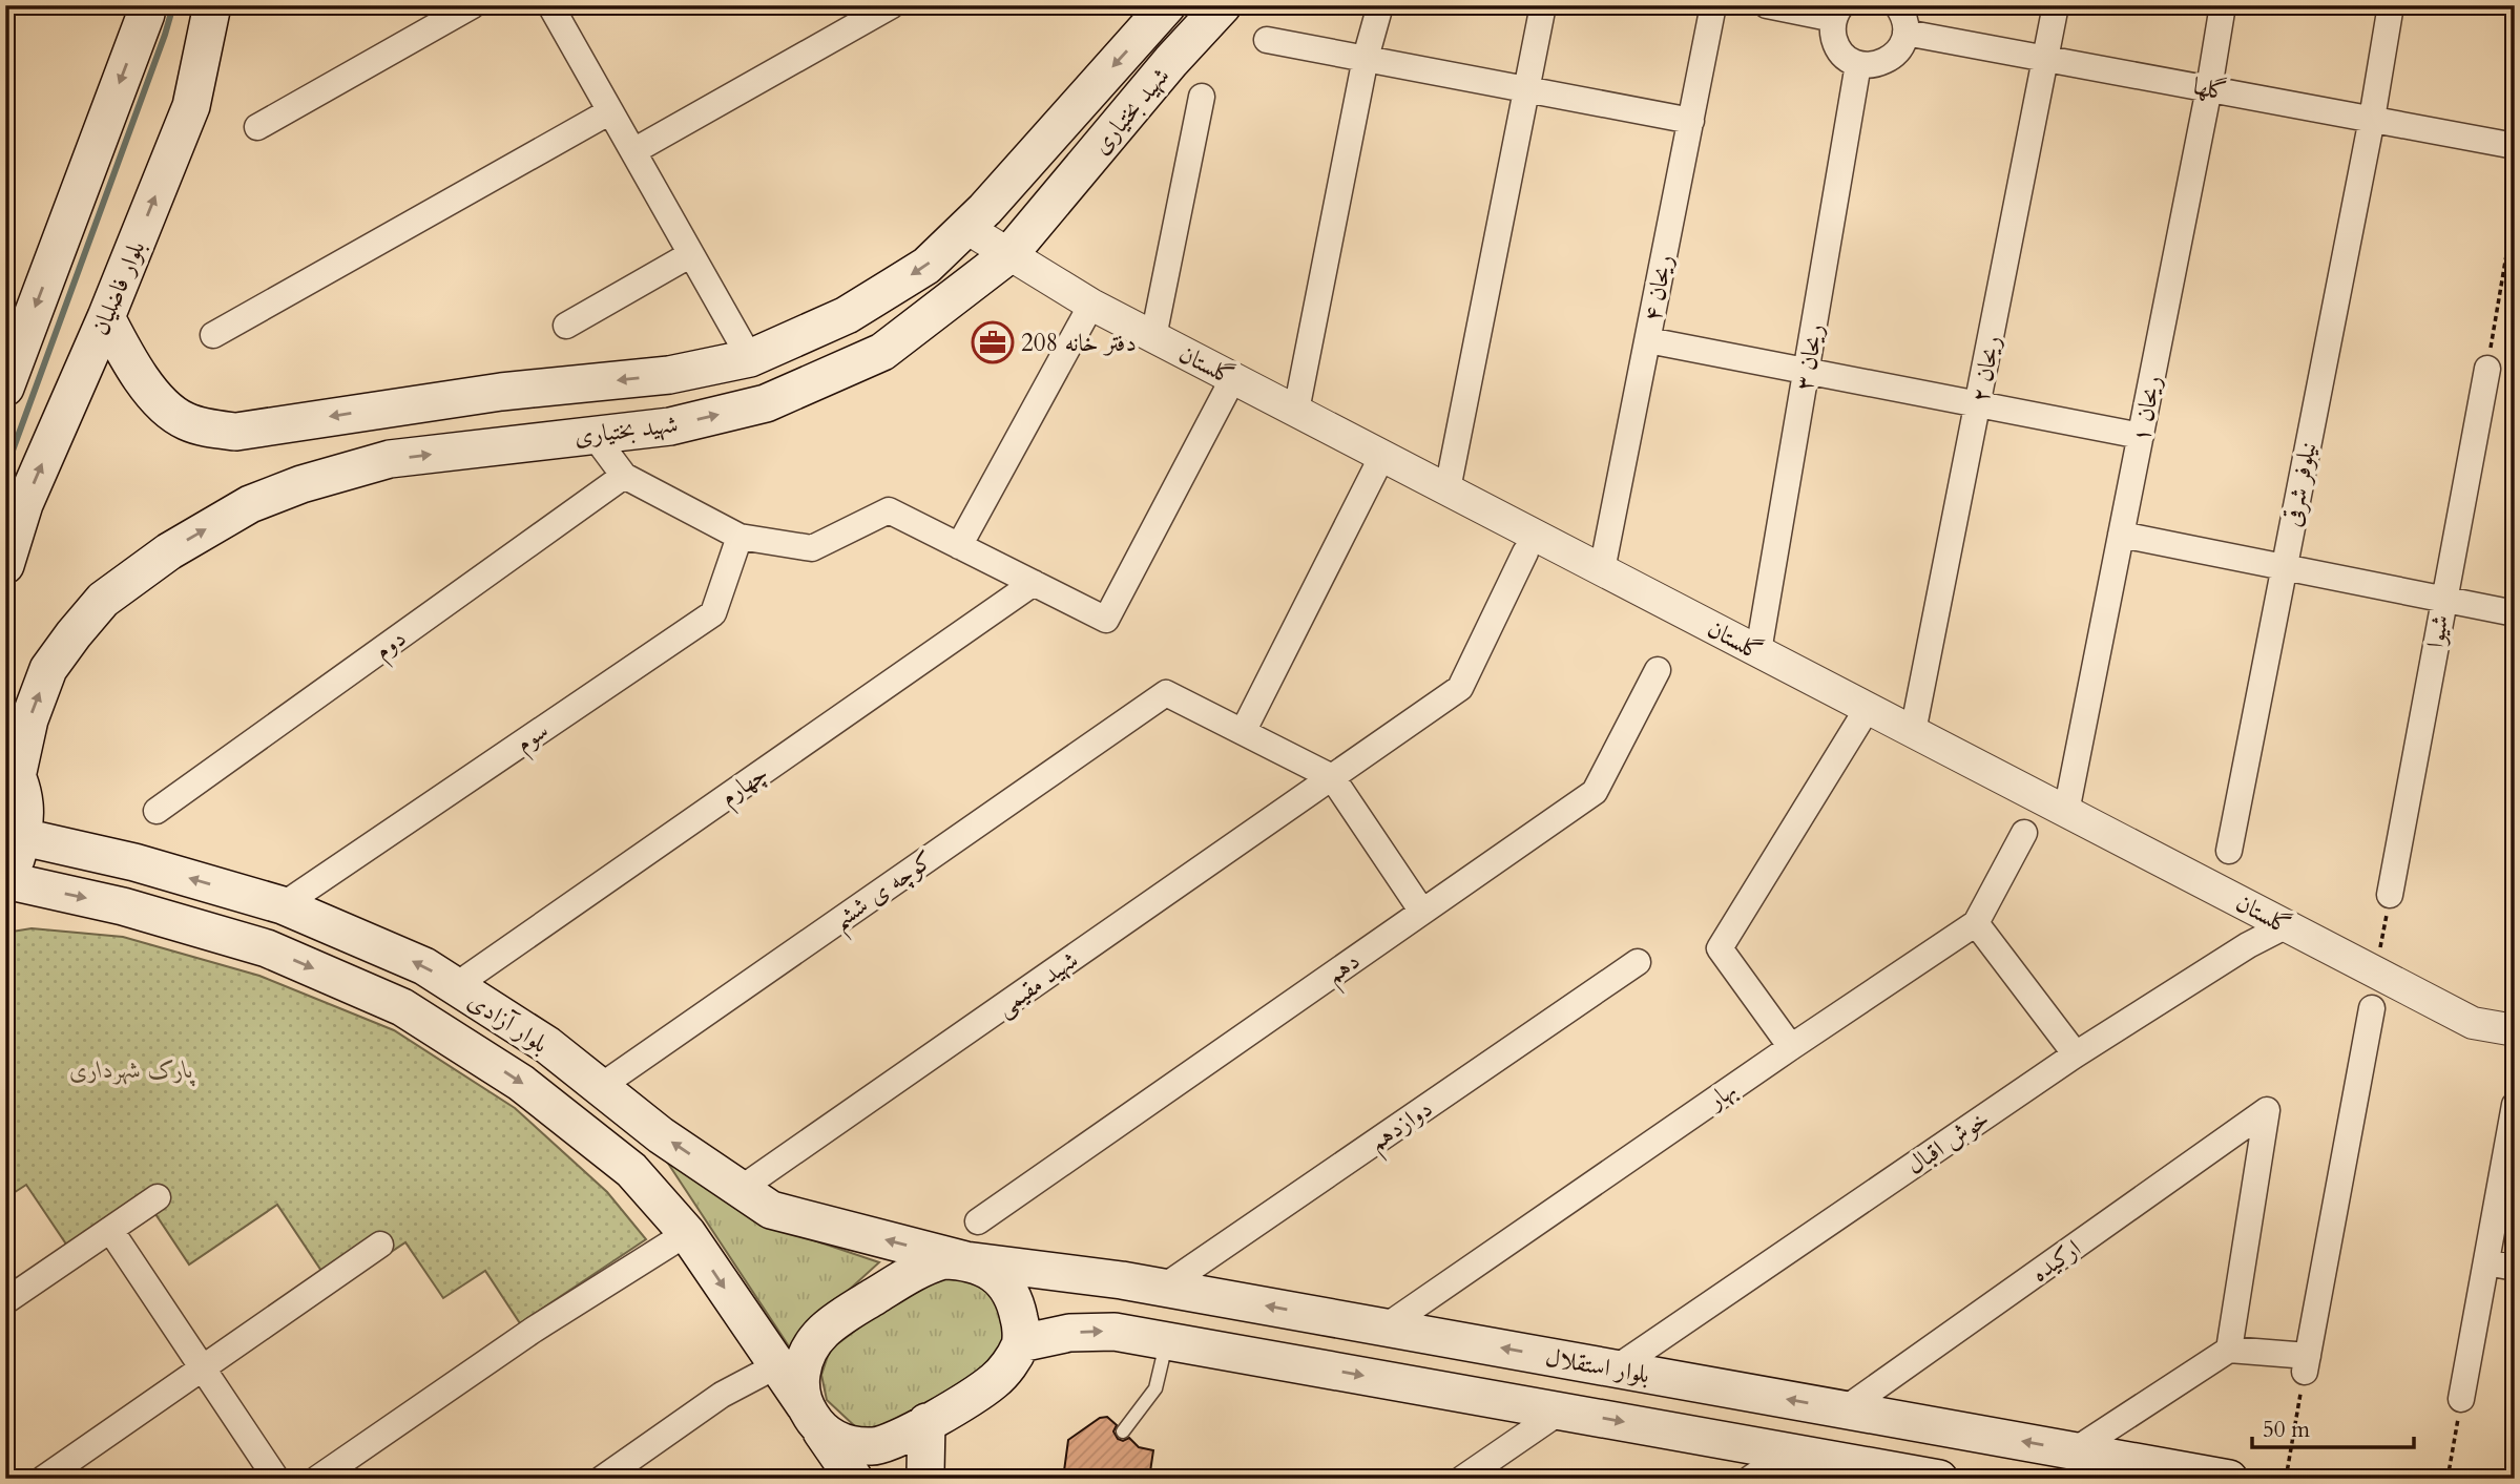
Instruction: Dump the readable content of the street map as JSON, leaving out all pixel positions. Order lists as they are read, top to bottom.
{
  "streets": {
    "main road": [
      "شهید بختیاری",
      "بلوار فاضلیان",
      "بلوار آزادی",
      "بلوار استقلال"
    ],
    "street": [
      "گلها",
      "ریحان ۴",
      "ریحان ۳",
      "گلستان",
      "ریحان ۲",
      "ریحان ۱",
      "نیلوفر شرقی",
      "شیوا",
      "دوم",
      "سوم",
      "چهارم",
      "کوچه ی ششم",
      "دهم",
      "شهید مقیمی",
      "بهار",
      "دوازدهم",
      "خوش اقبال",
      "ارکیده"
    ]
  },
  "crossings": [
    ["گلها", "ریحان ۲"],
    ["گلها", "ریحان ۱"],
    ["گلها", "نیلوفر شرقی"],
    ["شهید بختیاری", "بلوار فاضلیان"],
    ["شهید بختیاری", "گلستان"],
    ["ریحان ۴", "گلستان"],
    ["ریحان ۳", "گلستان"],
    ["گلستان", "ریحان ۲"],
    ["گلستان", "ریحان ۱"],
    ["گلستان", "خوش اقبال"],
    ["سوم", "بلوار آزادی"],
    ["چهارم", "بلوار آزادی"],
    ["کوچه ی ششم", "بلوار آزادی"],
    ["شهید مقیمی", "بلوار آزادی"],
    ["بلوار آزادی", "بلوار استقلال"],
    ["بهار", "بلوار استقلال"],
    ["دوازدهم", "بلوار استقلال"],
    ["خوش اقبال", "بلوار استقلال"],
    ["ارکیده", "بلوار استقلال"]
  ],
  "parks": ["پارک شهرداری"],
  "places": {
    "office": ["دفتر خانه 208"]
  },
  "scale_bar": "50 m"
}
